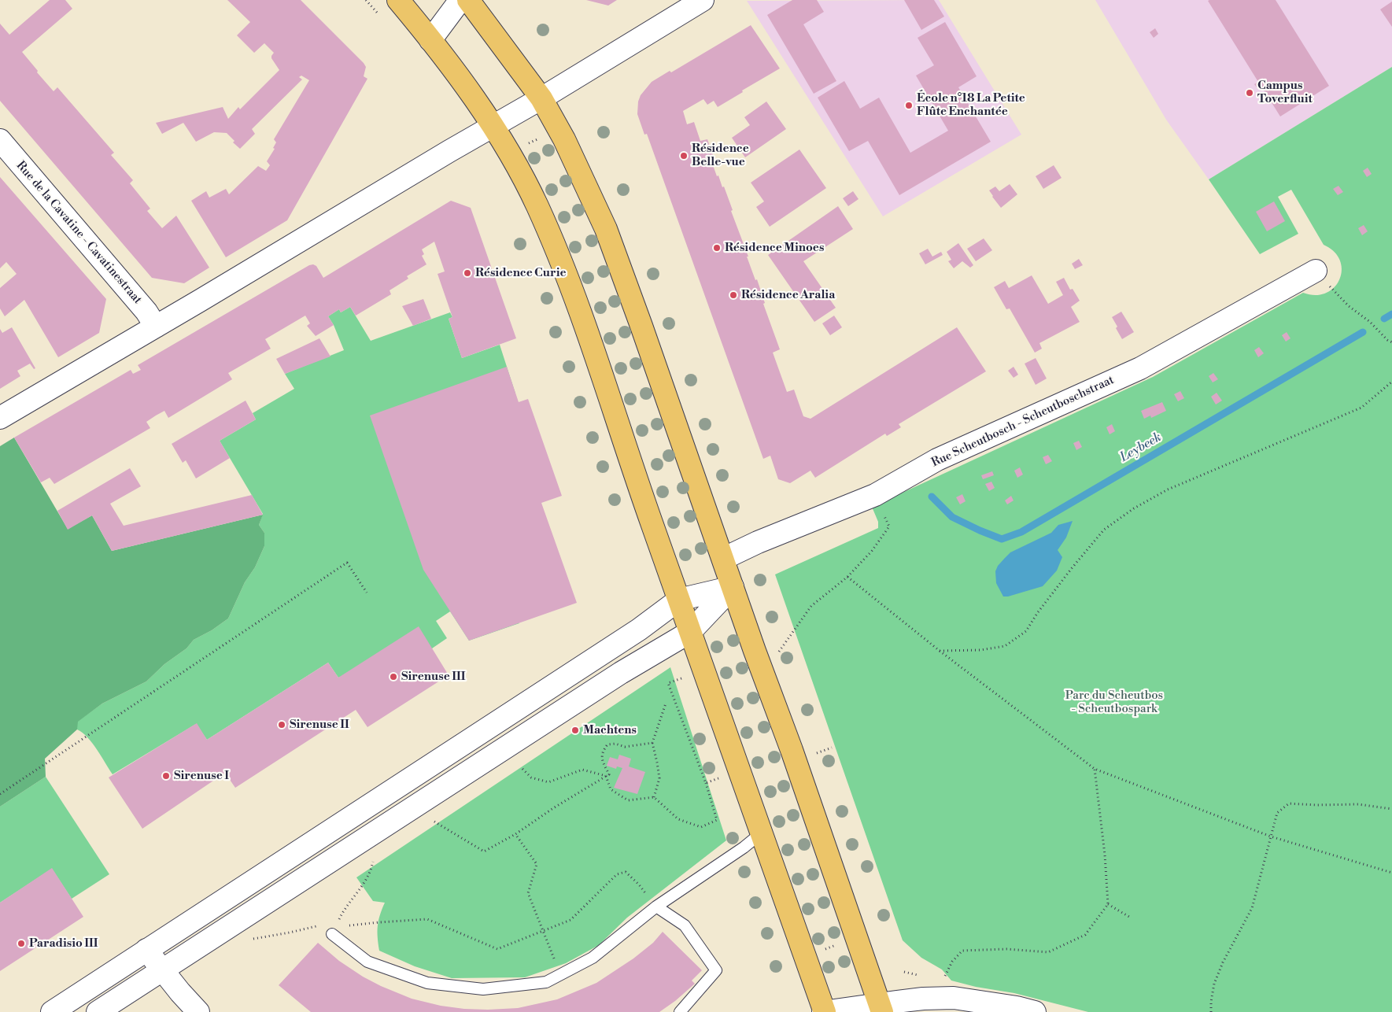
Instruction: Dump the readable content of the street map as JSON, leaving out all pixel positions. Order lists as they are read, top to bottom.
{
  "streets": {
    "street": ["Rue de la Cavatine - Cavatinestraat", "Rue Scheutbosch - Scheutboschstraat"]
  },
  "water": ["Leybeek"],
  "parks": ["Parc du Scheutbos - Scheutbospark"],
  "places": [
    "Campus Toverfluit",
    "École n°18 La Petite Flûte Enchantée",
    "Résidence Belle-vue",
    "Résidence Minoes",
    "Résidence Curie",
    "Résidence Aralia",
    "Sirenuse III",
    "Sirenuse II",
    "Machtens",
    "Sirenuse I",
    "Paradisio III"
  ]
}
